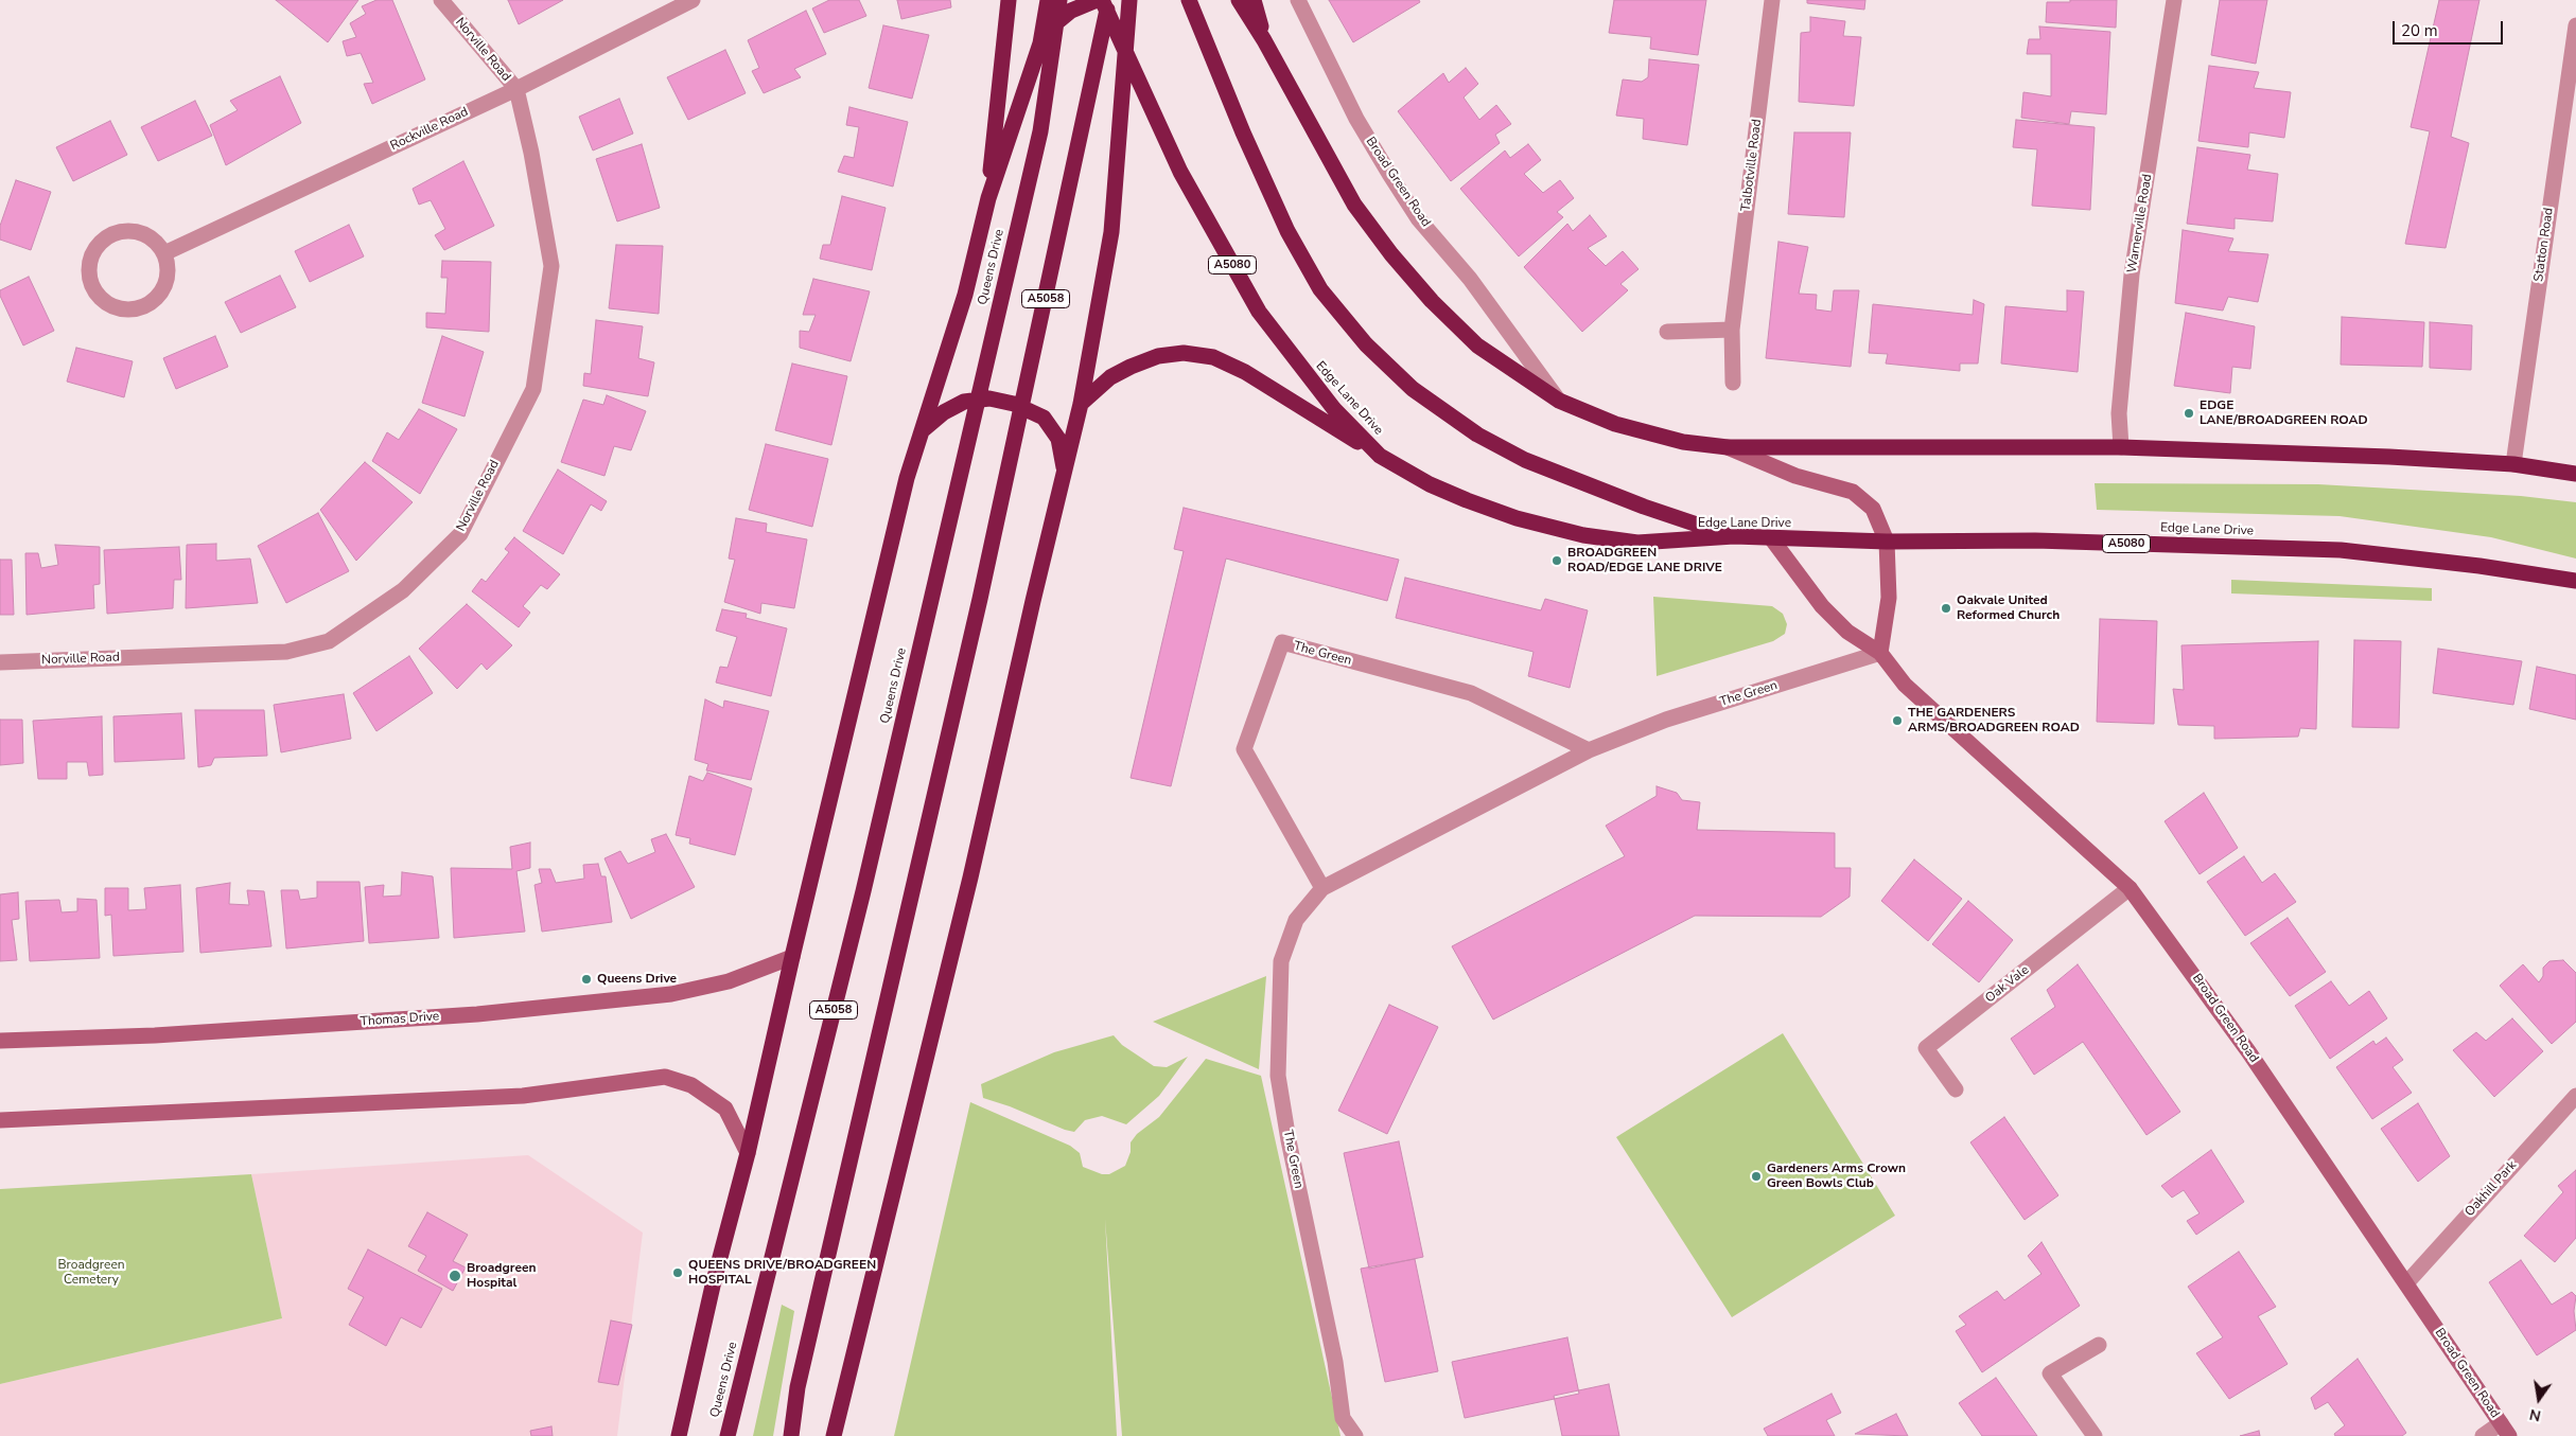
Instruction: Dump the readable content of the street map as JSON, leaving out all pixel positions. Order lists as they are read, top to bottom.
{
  "streets": {
    "highway": [
      "A5080",
      "Queens Drive",
      "A5058",
      "Edge Lane Drive"
    ],
    "street": [
      "Norville Road",
      "Rockville Road",
      "Talbotville Road",
      "Broad Green Road",
      "Warnerville Road",
      "Statton Road",
      "The Green",
      "Oak Vale",
      "Thomas Drive",
      "Oakhill Park"
    ]
  },
  "crossings": [
    ["Norville Road", "Rockville Road"],
    ["Broad Green Road", "Edge Lane Drive"],
    ["Broad Green Road", "The Green"],
    ["Broad Green Road", "Oak Vale"],
    ["Broad Green Road", "Oakhill Park"],
    ["A5080", "Edge Lane Drive"]
  ],
  "parks": ["Broadgreen Cemetery"],
  "places": [
    "EDGE LANE/BROADGREEN ROAD",
    "BROADGREEN ROAD/EDGE LANE DRIVE",
    "Oakvale United Reformed Church",
    "THE GARDENERS ARMS/BROADGREEN ROAD",
    "Queens Drive",
    "Gardeners Arms Crown Green Bowls Club",
    "QUEENS DRIVE/BROADGREEN HOSPITAL",
    "Broadgreen Hospital"
  ],
  "scale_bar": "20 m",
  "north": "bottom"
}
